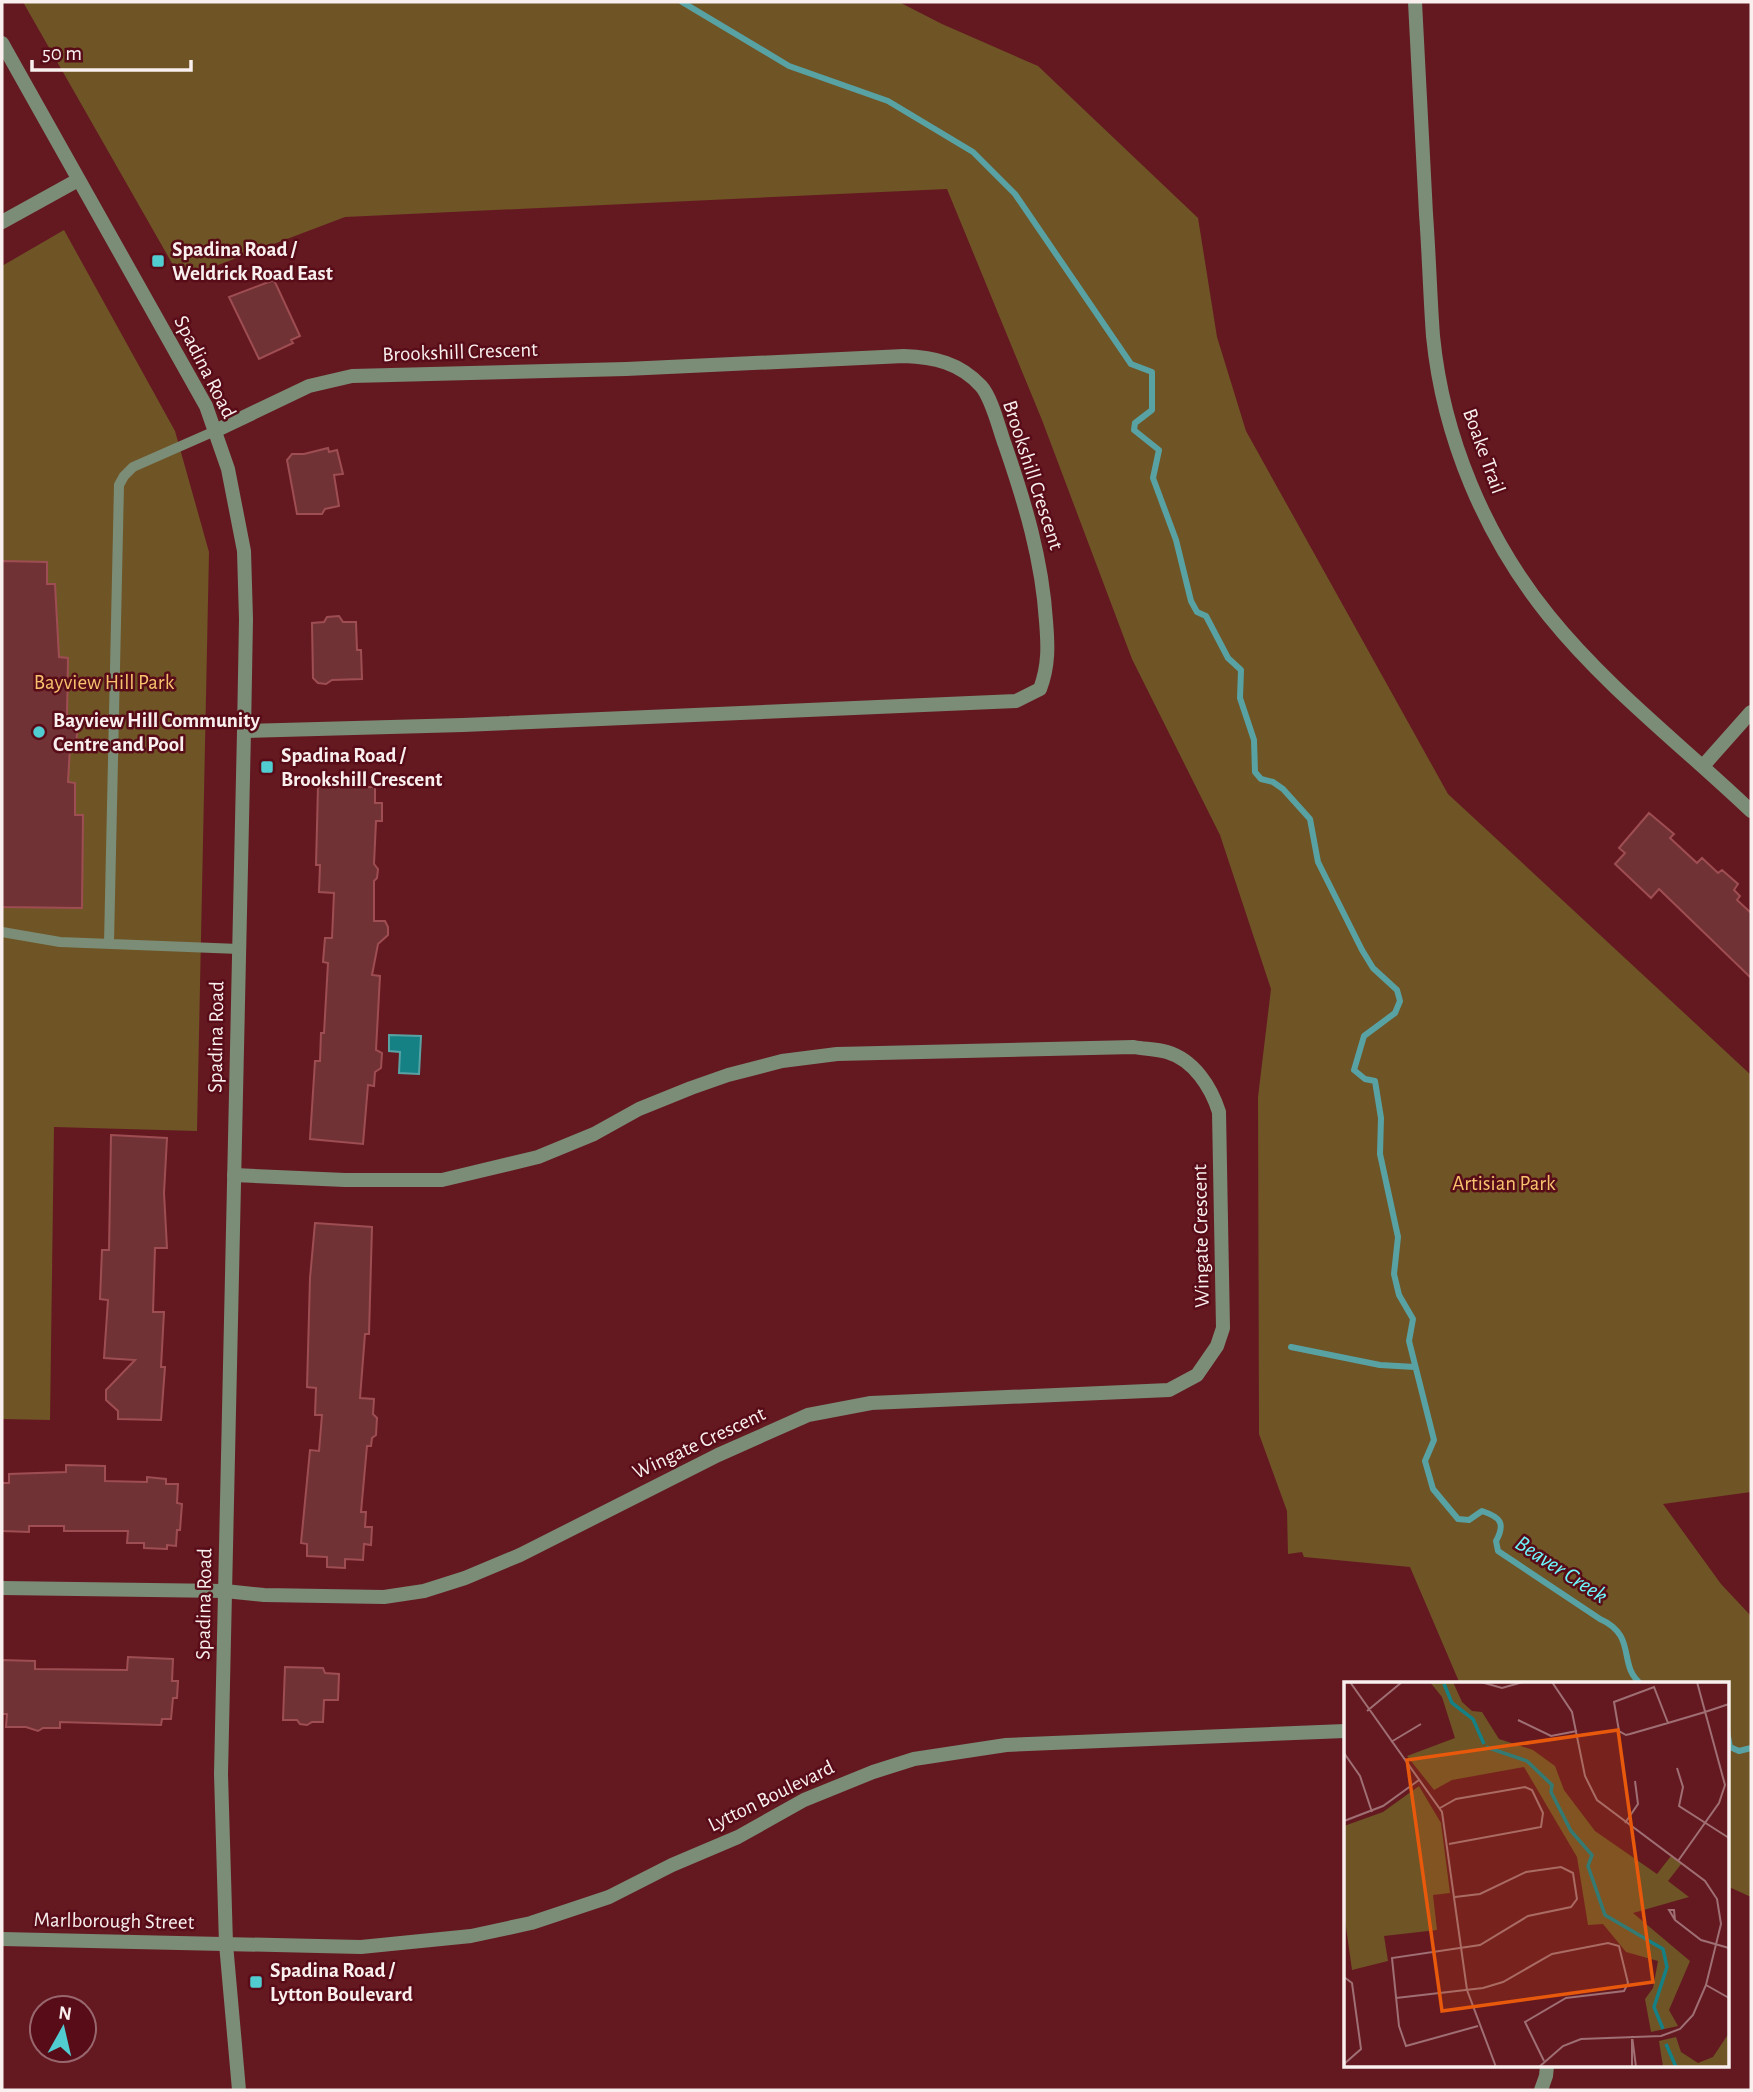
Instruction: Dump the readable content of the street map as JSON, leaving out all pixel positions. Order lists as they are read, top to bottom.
{
  "streets": {
    "street": [
      "Brookshill Crescent",
      "Spadina Road",
      "Boake Trail",
      "Wingate Crescent",
      "Lytton Boulevard",
      "Marlborough Street"
    ]
  },
  "crossings": [
    ["Brookshill Crescent", "Spadina Road"],
    ["Spadina Road", "Wingate Crescent"],
    ["Spadina Road", "Lytton Boulevard"],
    ["Spadina Road", "Marlborough Street"],
    ["Lytton Boulevard", "Marlborough Street"]
  ],
  "water": ["Beaver Creek"],
  "parks": ["Bayview Hill Park", "Artisian Park"],
  "places": {
    "transit": ["Spadina Road / Weldrick Road East", "Spadina Road / Brookshill Crescent", "Spadina Road / Lytton Boulevard"],
    "other": ["Bayview Hill Community Centre and Pool"]
  },
  "scale_bar": "50 m",
  "north": "top"
}
